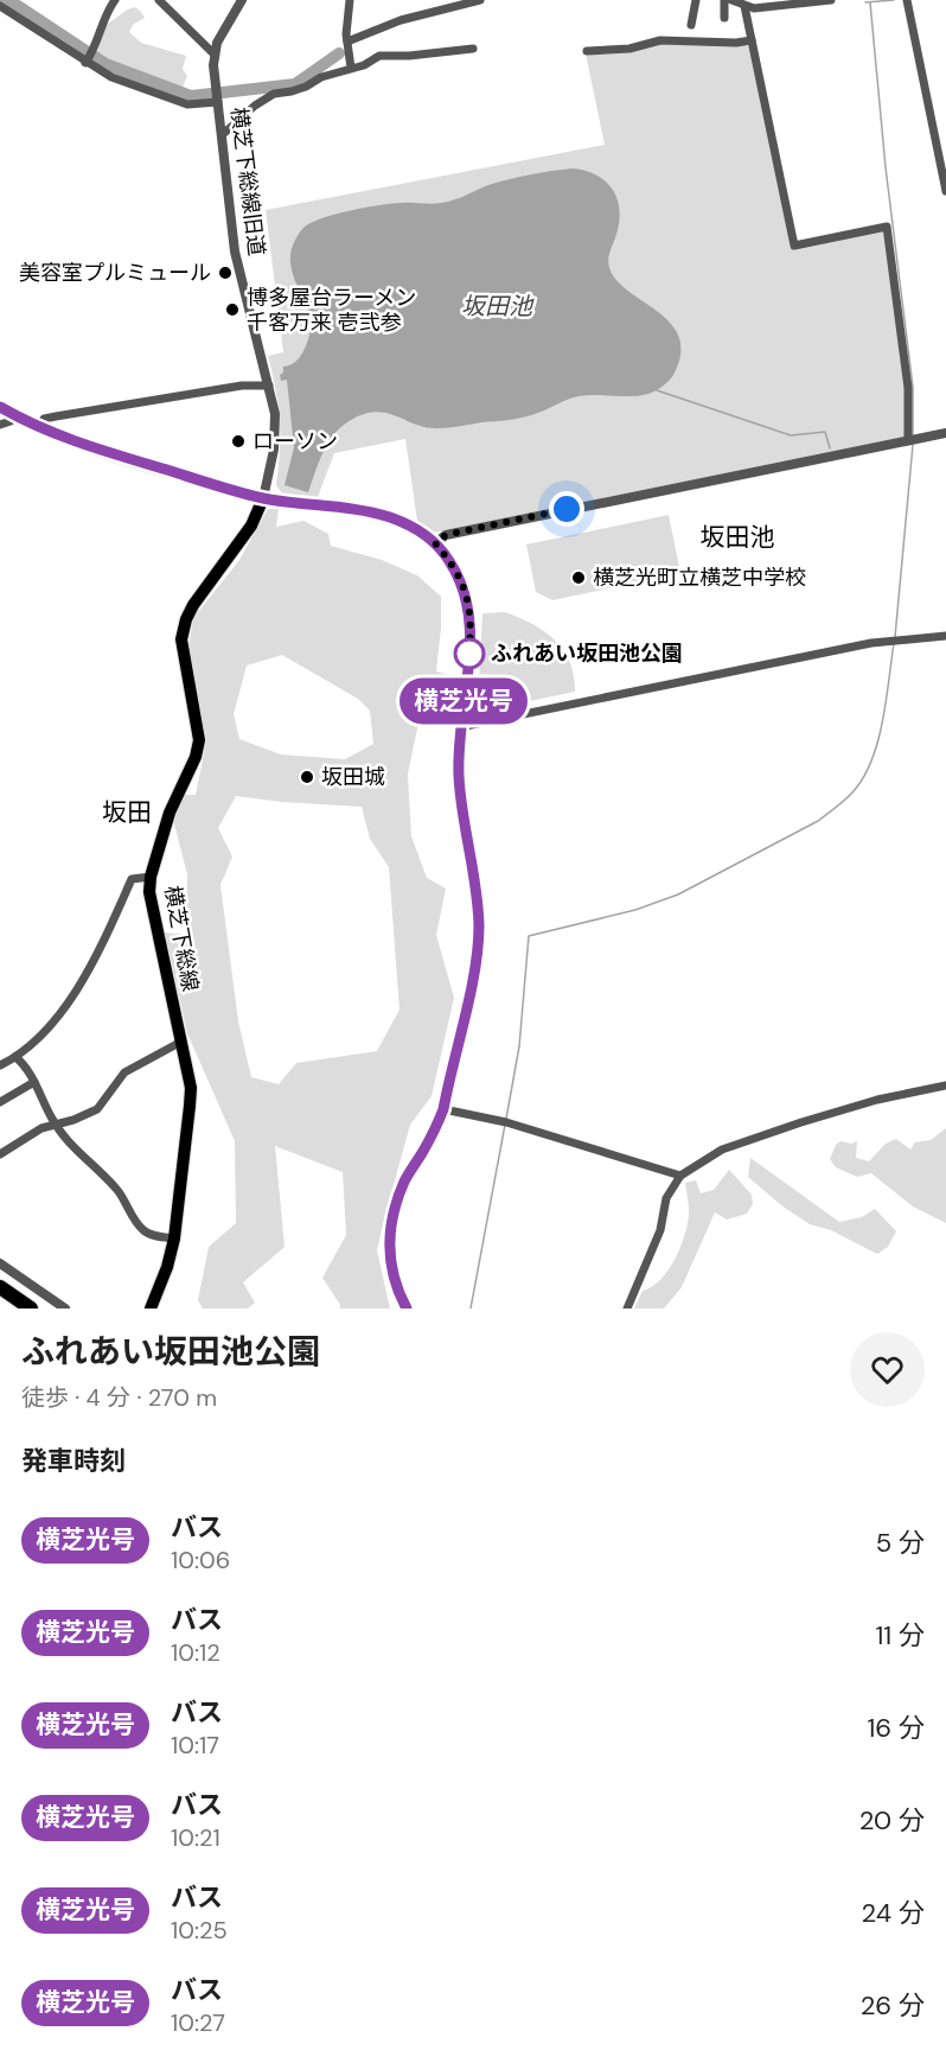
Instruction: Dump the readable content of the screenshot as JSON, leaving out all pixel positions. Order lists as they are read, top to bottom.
{
  "streets": {
    "main road": ["横芝下総線"],
    "street": ["横芝下総線旧道"]
  },
  "crossings": [
    ["横芝下総線旧道", "横芝下総線"]
  ],
  "districts": ["坂田池", "坂田"],
  "water": ["坂田池"],
  "places": [
    "美容室プルミュール",
    "博多屋台ラーメン 千客万来 壱弐参",
    "ローソン",
    "横芝光町立横芝中学校",
    "ふれあい坂田池公園",
    "坂田城"
  ],
  "lines": ["bus line 横芝光号"],
  "page": {
    "on_map": "横芝光号",
    "heading": [
      ["ふれあい坂田池公園", "徒歩 · 4 分 · 270 m"],
      "発車時刻"
    ],
    "list": [
      {
        "mark": "横芝光号",
        "name": "バス",
        "note": "10:06",
        "value": "5 分"
      },
      {
        "mark": "横芝光号",
        "name": "バス",
        "note": "10:12",
        "value": "11 分"
      },
      {
        "mark": "横芝光号",
        "name": "バス",
        "note": "10:17",
        "value": "16 分"
      },
      {
        "mark": "横芝光号",
        "name": "バス",
        "note": "10:21",
        "value": "20 分"
      },
      {
        "mark": "横芝光号",
        "name": "バス",
        "note": "10:25",
        "value": "24 分"
      },
      {
        "mark": "横芝光号",
        "name": "バス",
        "note": "10:27",
        "value": "26 分"
      }
    ]
  }
}
